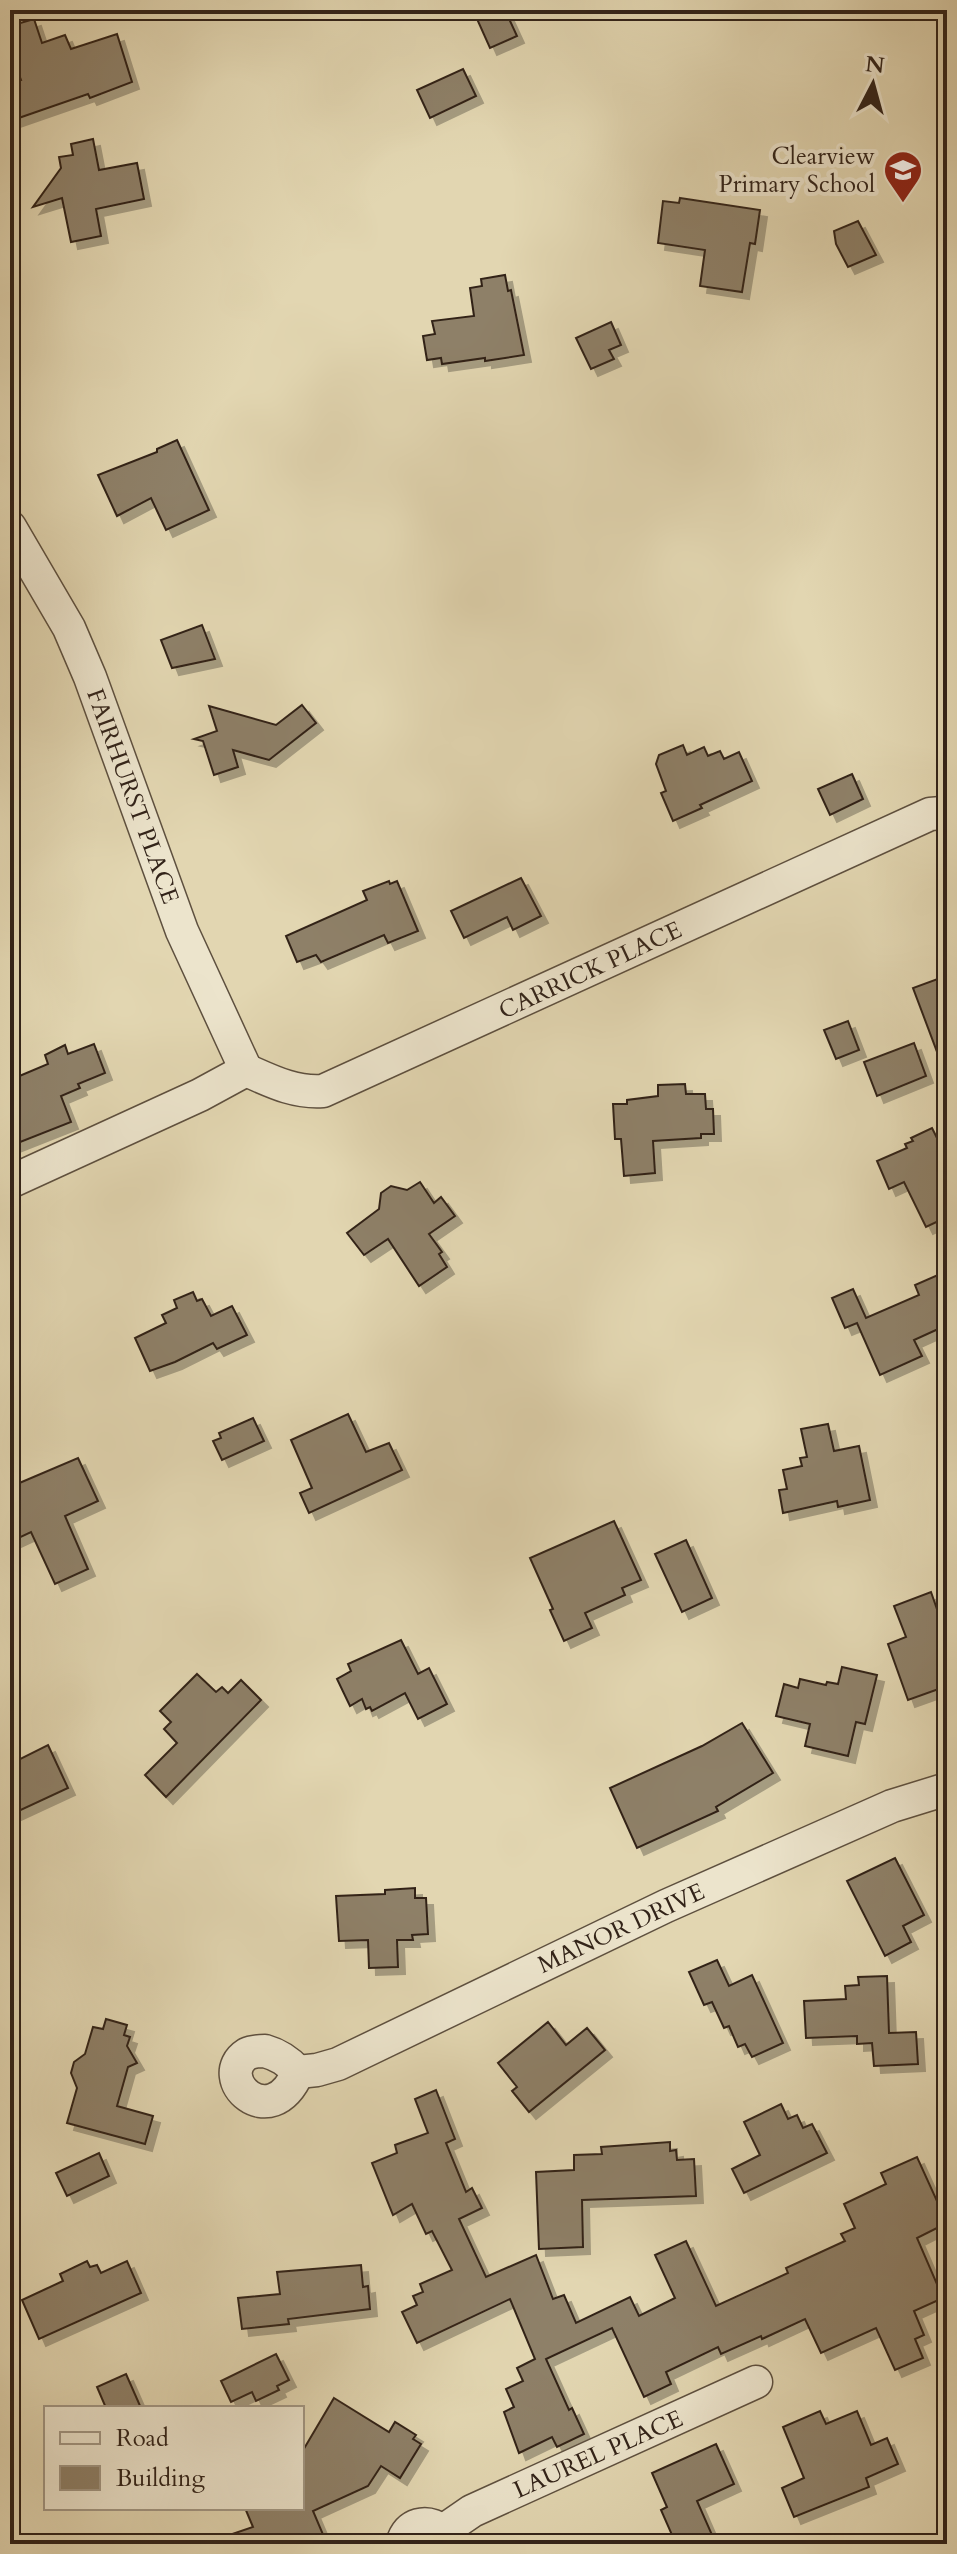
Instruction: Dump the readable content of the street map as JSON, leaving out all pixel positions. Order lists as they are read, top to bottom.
{
  "streets": {
    "street": [
      "FAIRHURST PLACE",
      "CARRICK PLACE",
      "MANOR DRIVE",
      "LAUREL PLACE"
    ]
  },
  "crossings": [
    ["FAIRHURST PLACE", "CARRICK PLACE"]
  ],
  "places": {
    "school or university": ["Clearview Primary School"]
  },
  "legend": ["Road", "Building"],
  "north": "top"
}
